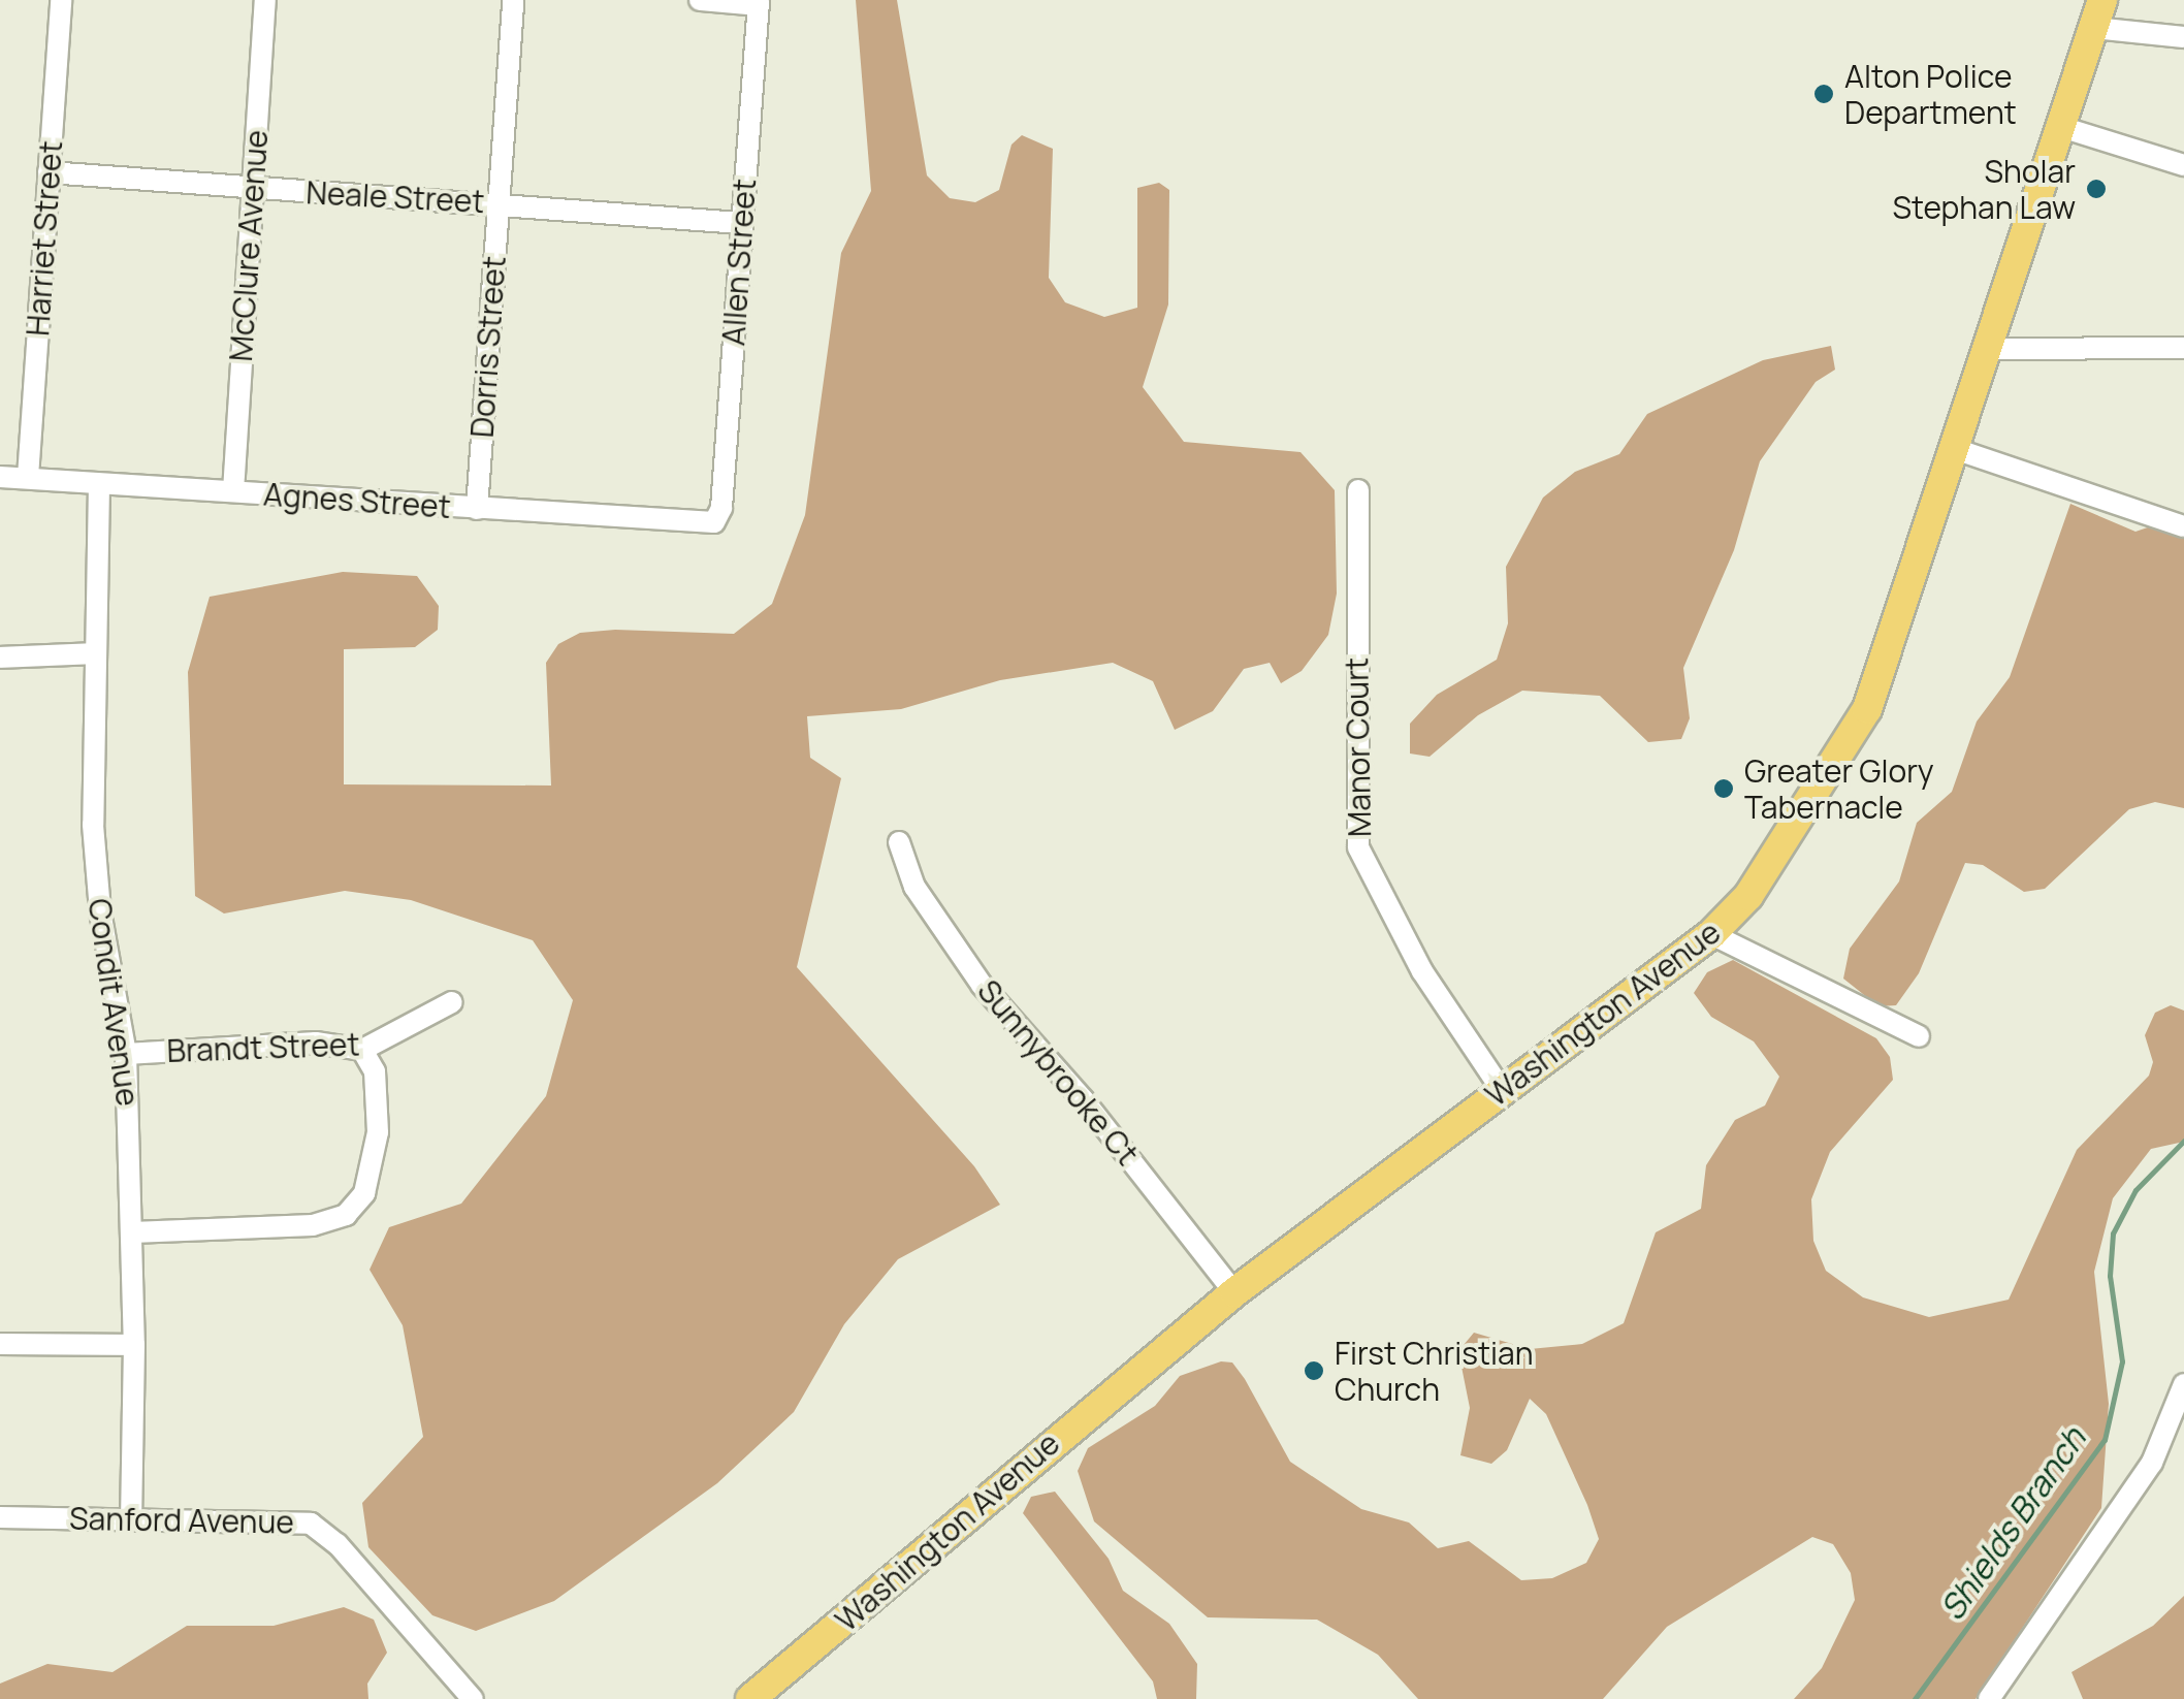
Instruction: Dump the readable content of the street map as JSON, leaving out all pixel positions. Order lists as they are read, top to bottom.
{
  "streets": {
    "main road": ["Washington Avenue"],
    "street": [
      "Neale Street",
      "Harriet Street",
      "McClure Avenue",
      "Allen Street",
      "Dorris Street",
      "Agnes Street",
      "Manor Court",
      "Condit Avenue",
      "Brandt Street",
      "Sunnybrooke Ct",
      "Sanford Avenue"
    ]
  },
  "crossings": [
    ["Neale Street", "Harriet Street"],
    ["Neale Street", "McClure Avenue"],
    ["Neale Street", "Allen Street"],
    ["Neale Street", "Dorris Street"],
    ["Harriet Street", "Agnes Street"],
    ["McClure Avenue", "Agnes Street"],
    ["Allen Street", "Agnes Street"],
    ["Dorris Street", "Agnes Street"],
    ["Agnes Street", "Condit Avenue"],
    ["Manor Court", "Washington Avenue"],
    ["Condit Avenue", "Brandt Street"],
    ["Condit Avenue", "Sanford Avenue"],
    ["Washington Avenue", "Sunnybrooke Ct"]
  ],
  "water": ["Shields Branch"],
  "places": [
    "Alton Police Department",
    "Sholar Stephan Law",
    "Greater Glory Tabernacle",
    "First Christian Church"
  ]
}
